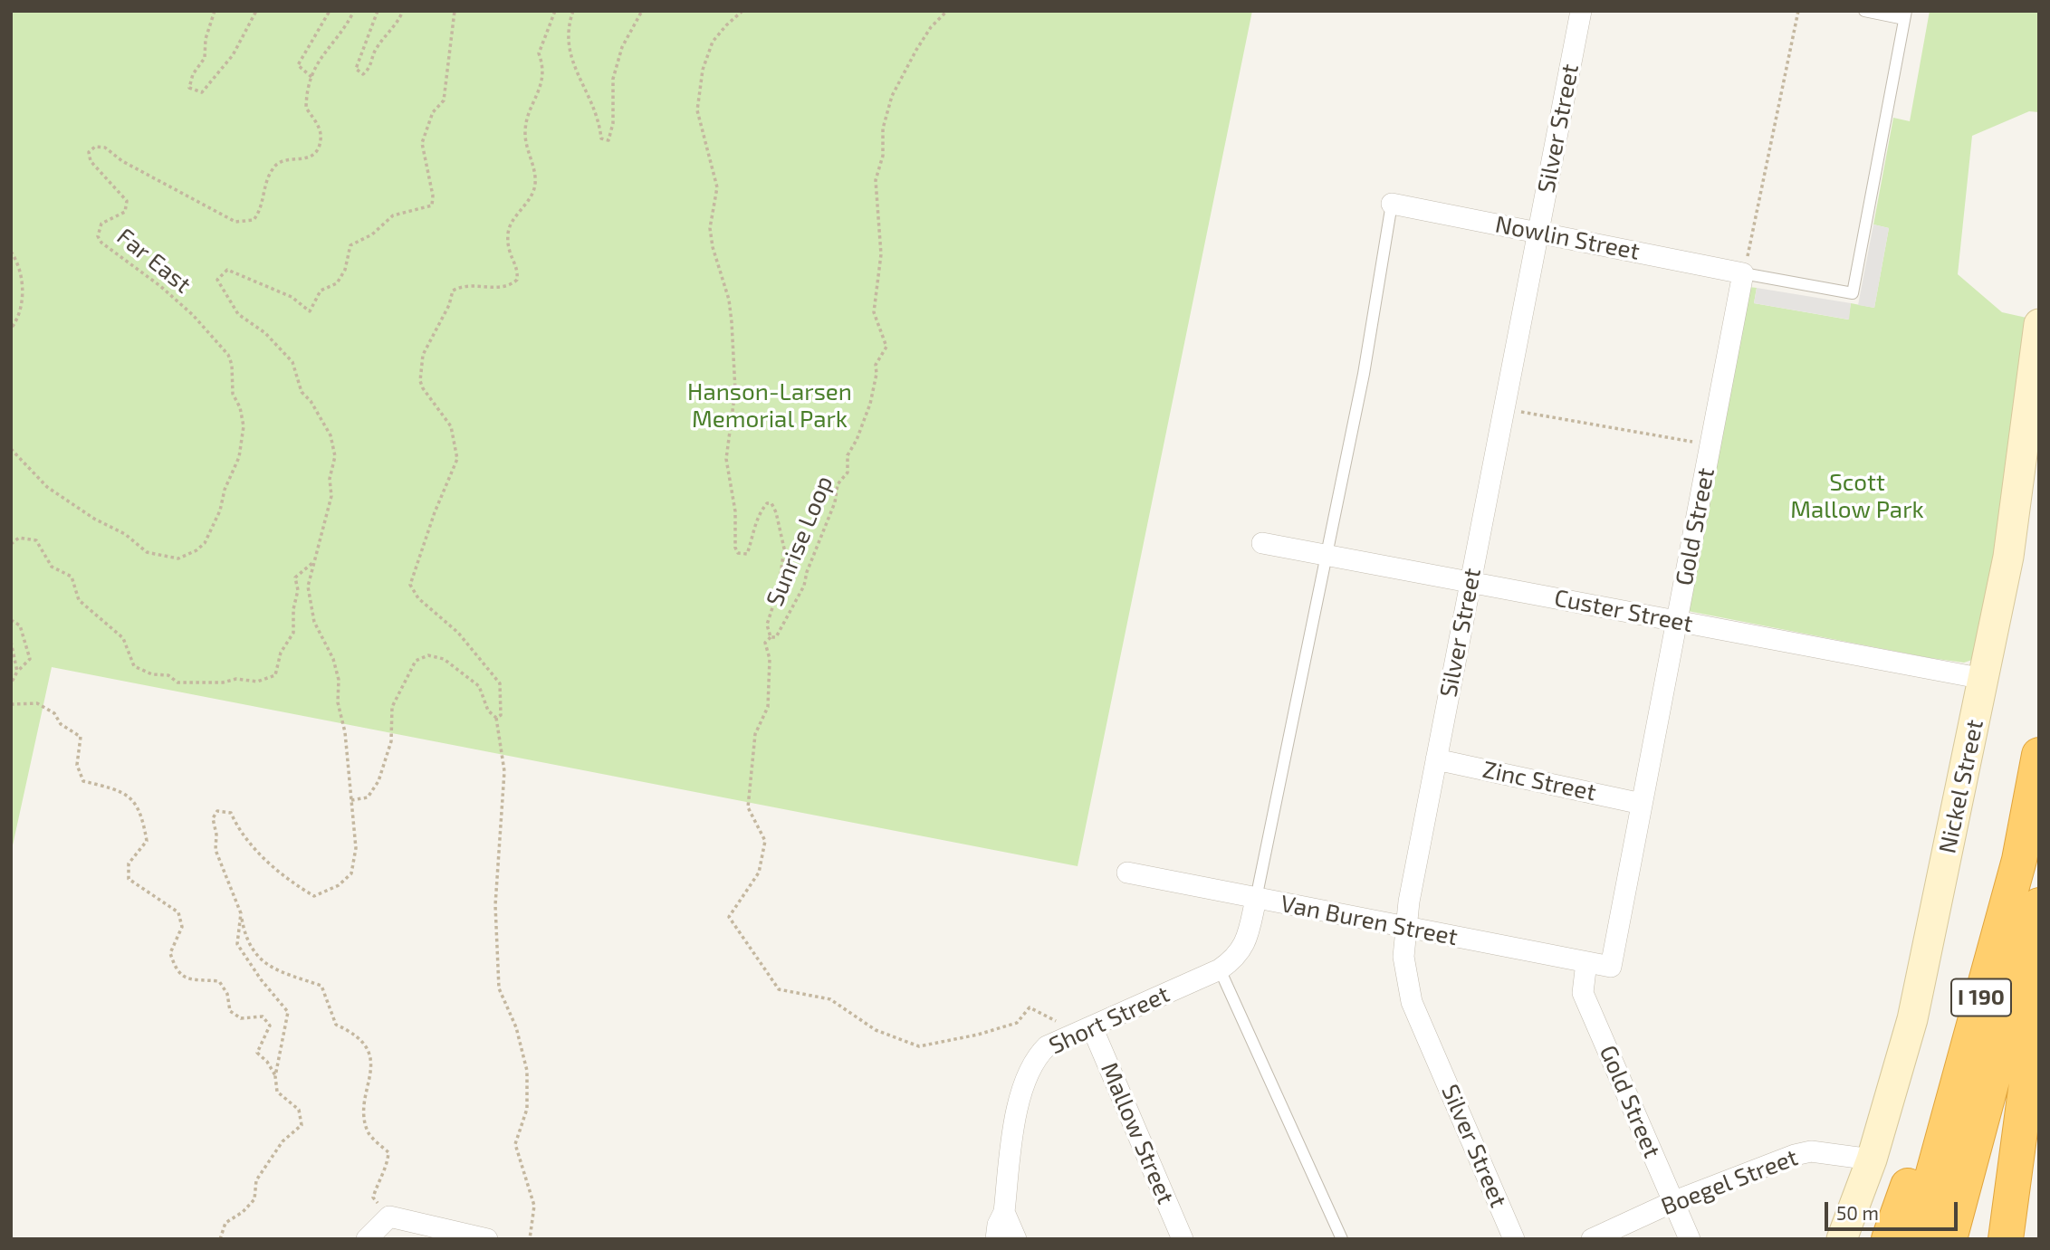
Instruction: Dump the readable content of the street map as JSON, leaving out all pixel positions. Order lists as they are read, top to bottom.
{
  "streets": {
    "highway": ["I 190"],
    "main road": ["Nickel Street"],
    "street": [
      "Silver Street",
      "Nowlin Street",
      "Gold Street",
      "Custer Street",
      "Zinc Street",
      "Van Buren Street",
      "Short Street",
      "Mallow Street",
      "Boegel Street"
    ],
    "path": ["Far East", "Sunrise Loop"]
  },
  "crossings": [
    ["Silver Street", "Nowlin Street"],
    ["Silver Street", "Custer Street"],
    ["Silver Street", "Zinc Street"],
    ["Silver Street", "Van Buren Street"],
    ["Nowlin Street", "Gold Street"],
    ["Gold Street", "Custer Street"],
    ["Gold Street", "Zinc Street"],
    ["Gold Street", "Van Buren Street"],
    ["Gold Street", "Boegel Street"],
    ["Custer Street", "Nickel Street"],
    ["Nickel Street", "Boegel Street"],
    ["Van Buren Street", "Short Street"],
    ["Short Street", "Mallow Street"]
  ],
  "parks": ["Hanson-Larsen Memorial Park", "Scott Mallow Park"],
  "scale_bar": "50 m"
}
